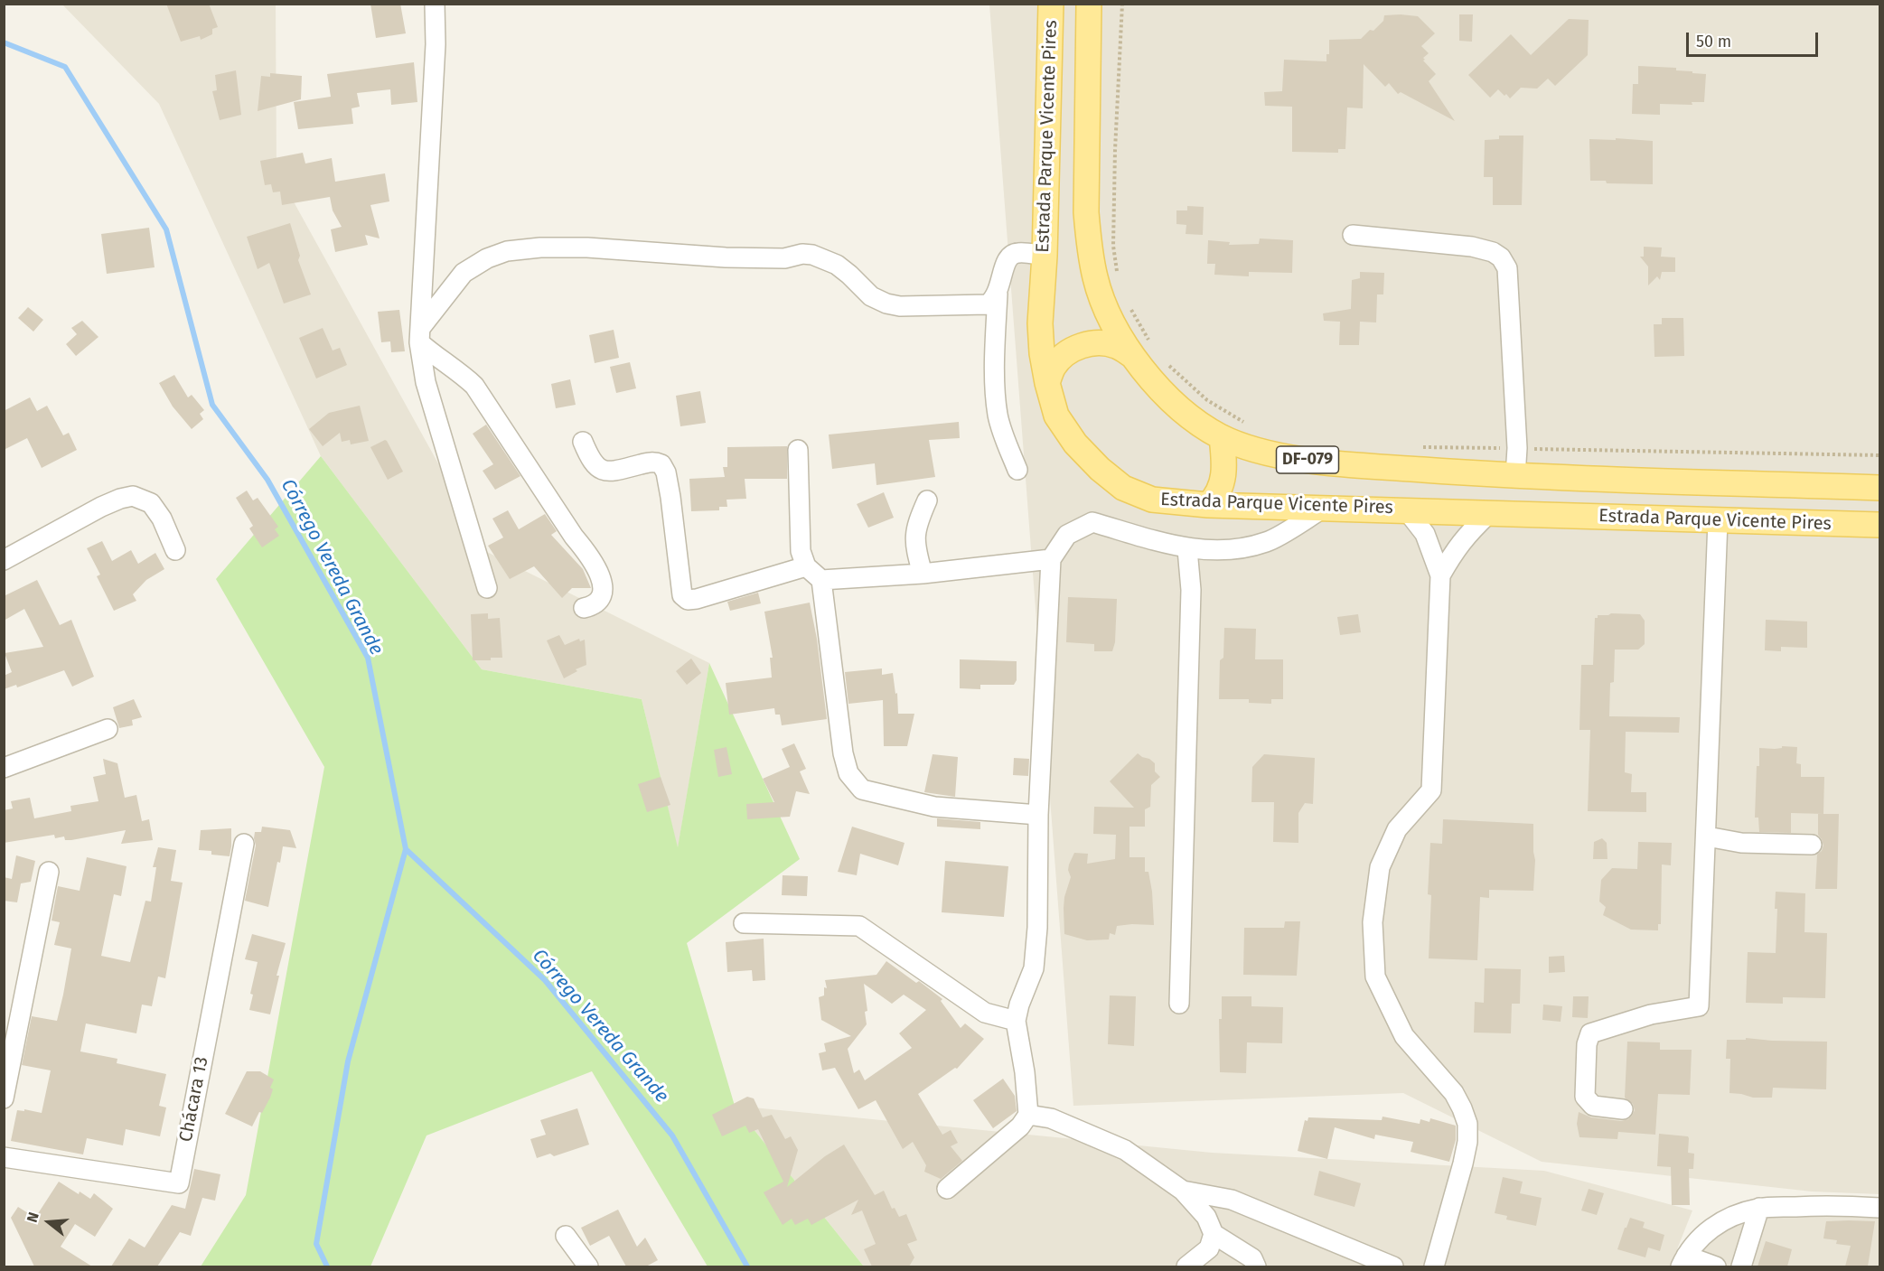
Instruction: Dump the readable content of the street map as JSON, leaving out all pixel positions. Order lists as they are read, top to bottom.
{
  "streets": {
    "main road": ["Estrada Parque Vicente Pires", "DF-079"],
    "street": ["Chácara 13"]
  },
  "water": ["Córrego Vereda Grande"],
  "scale_bar": "50 m",
  "north": "left"
}
